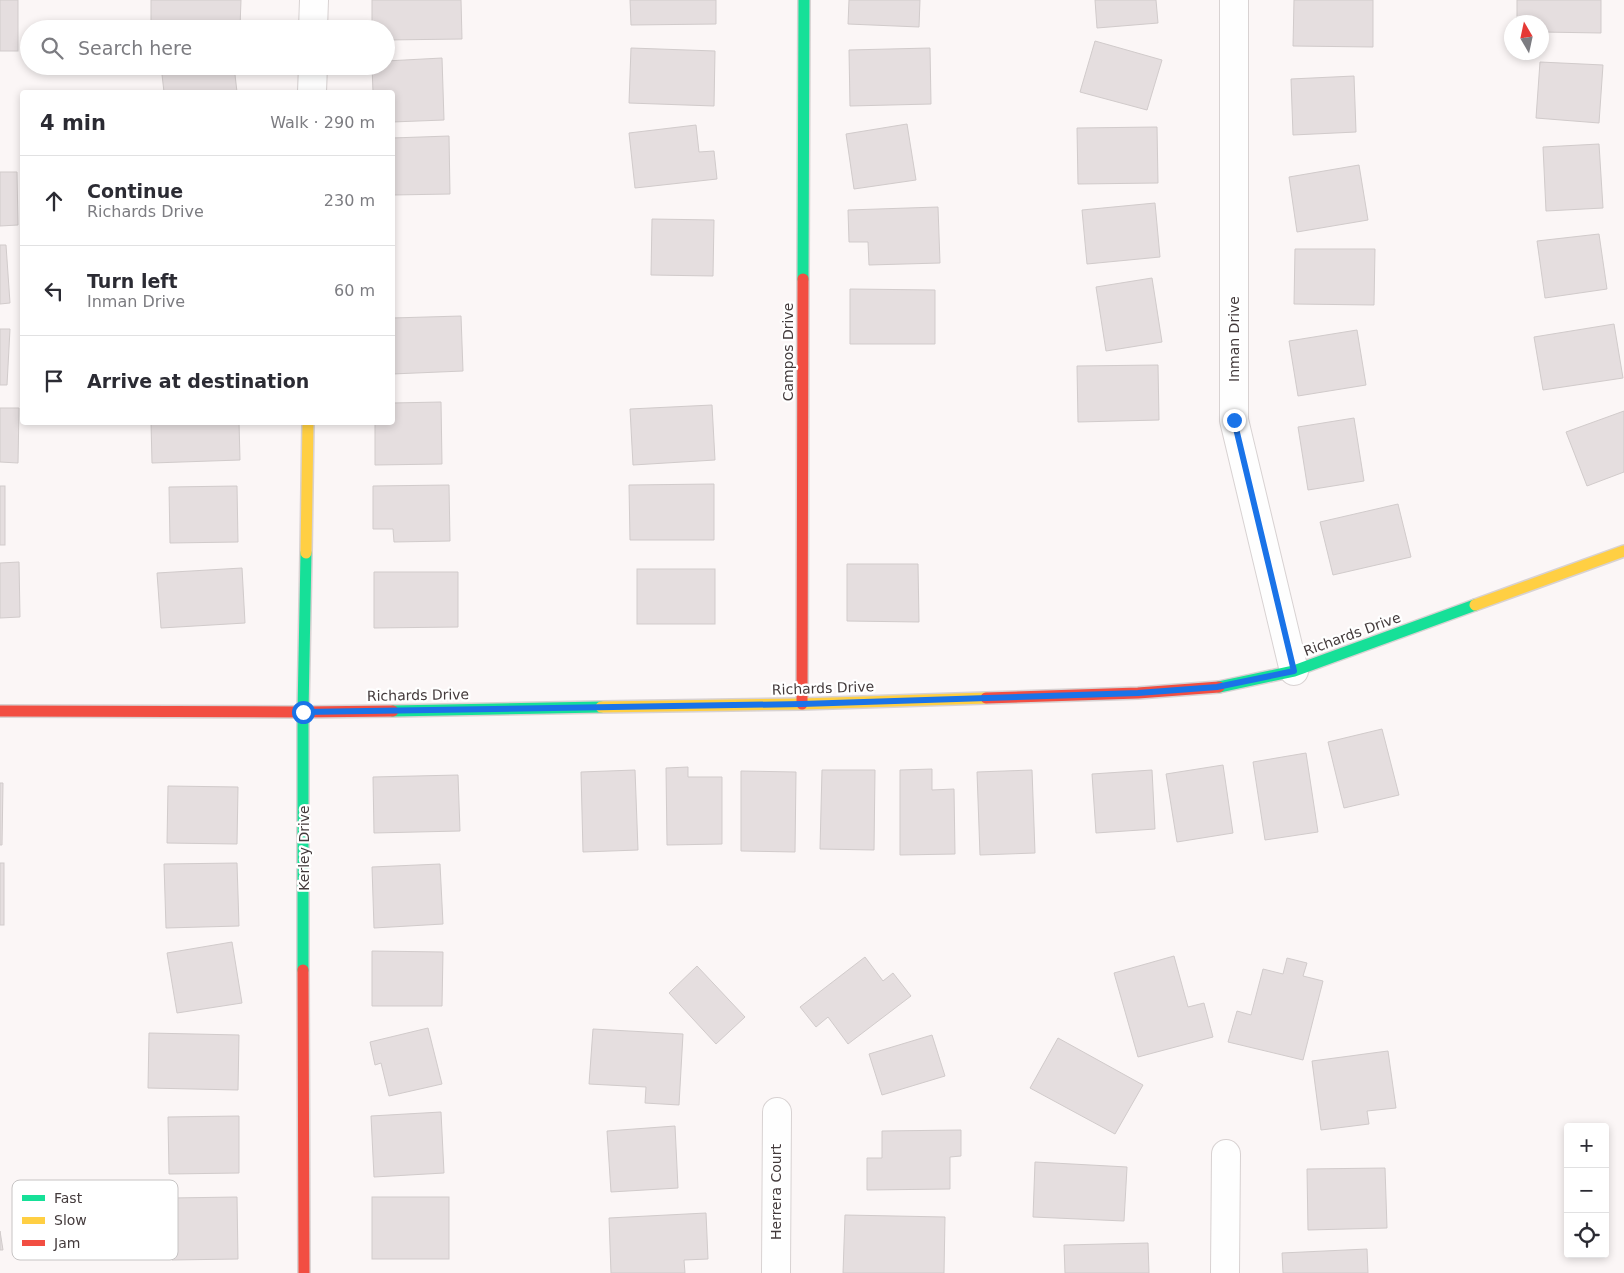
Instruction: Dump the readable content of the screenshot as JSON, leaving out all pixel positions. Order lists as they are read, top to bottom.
{
  "streets": {
    "street": [
      "Inman Drive",
      "Campos Drive",
      "Richards Drive",
      "Kerley Drive",
      "Herrera Court"
    ]
  },
  "crossings": [
    ["Inman Drive", "Richards Drive"],
    ["Campos Drive", "Richards Drive"],
    ["Richards Drive", "Kerley Drive"]
  ],
  "legend": ["Fast", "Slow", "Jam"],
  "north": "top",
  "page": {
    "search": "Search here",
    "heading": ["4 min", "Walk · 290 m"],
    "list": [
      ["Continue", "Richards Drive", "230 m"],
      ["Turn left", "Inman Drive", "60 m"],
      "Arrive at destination"
    ],
    "map_buttons": ["+", "−"]
  }
}
